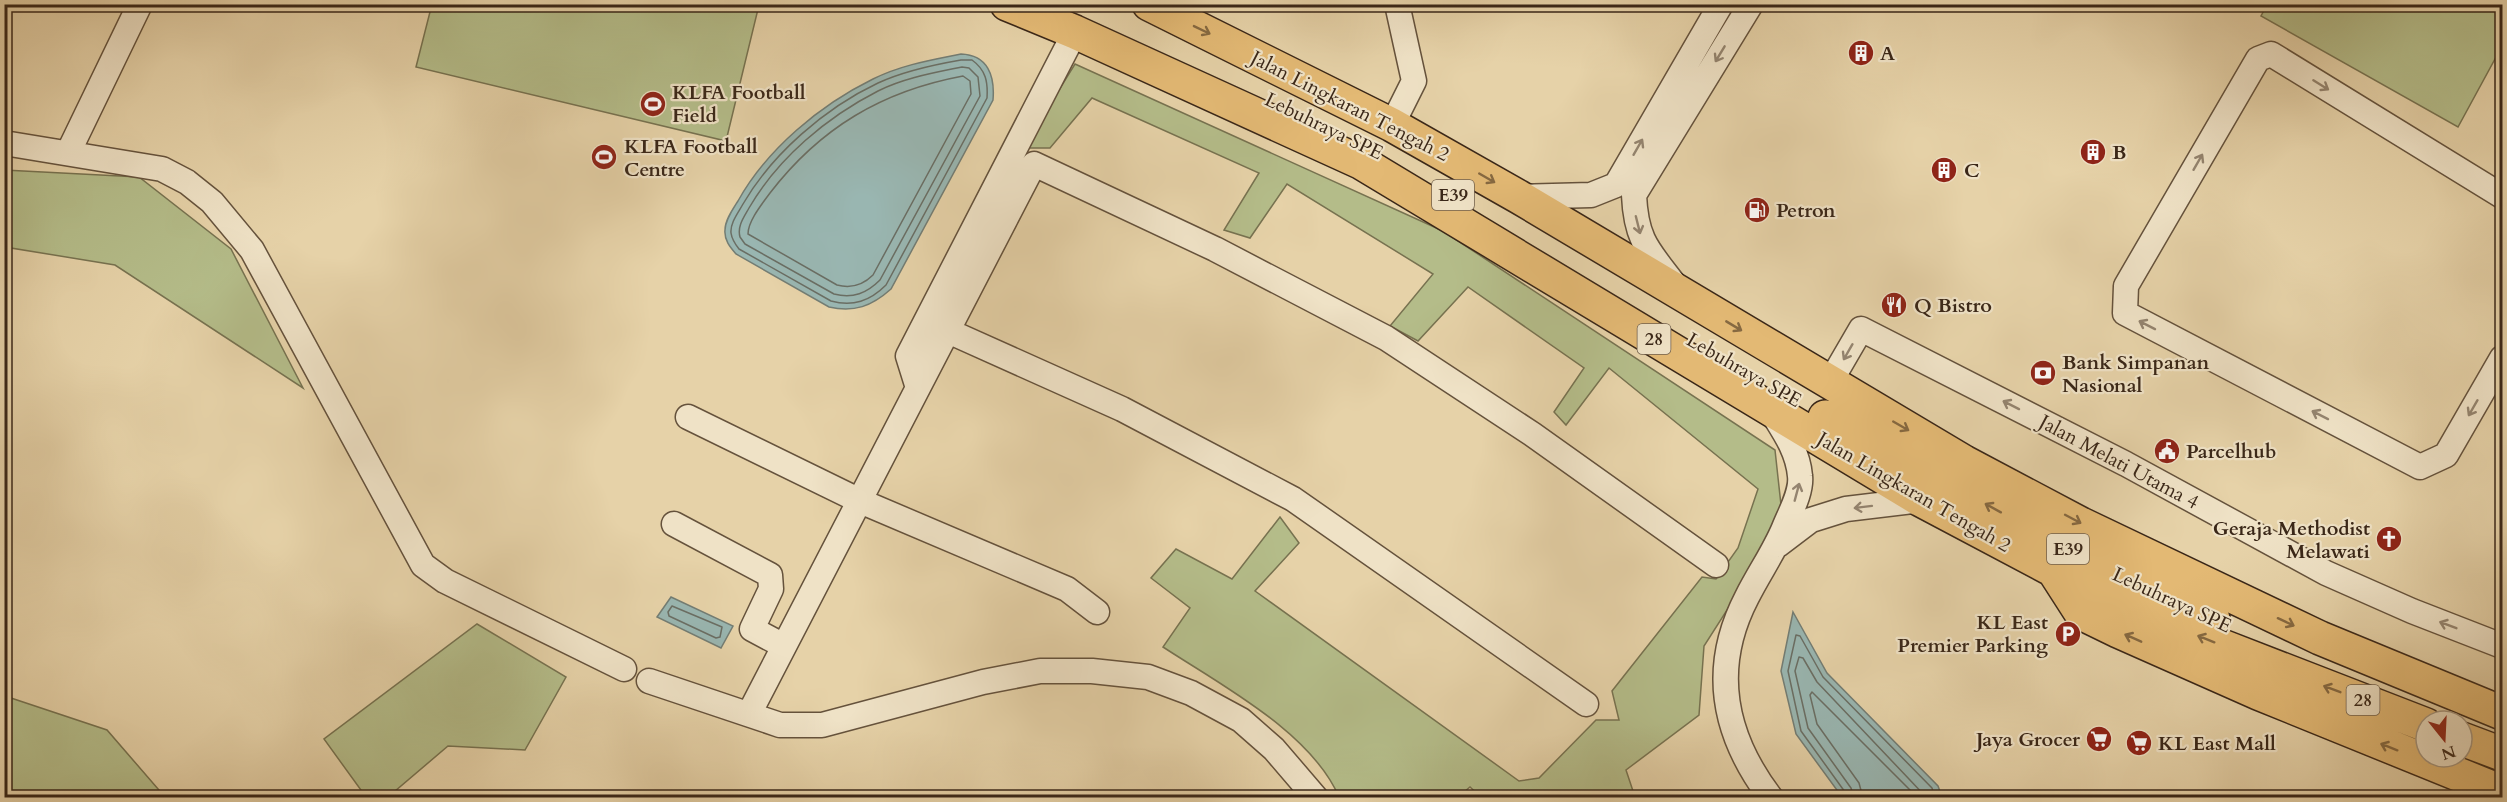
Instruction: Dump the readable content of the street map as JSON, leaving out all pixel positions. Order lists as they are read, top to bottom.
{
  "streets": {
    "highway": [
      "Jalan Lingkaran Tengah 2",
      "Lebuhraya SPE",
      "E39",
      "28"
    ],
    "street": ["Jalan Melati Utama 4"]
  },
  "crossings": [
    ["Jalan Lingkaran Tengah 2", "Lebuhraya SPE"],
    ["Jalan Lingkaran Tengah 2", "Jalan Melati Utama 4"]
  ],
  "one_way": ["Lebuhraya SPE", "Jalan Melati Utama 4"],
  "places": {
    "building": ["A", "B", "C"],
    "sports": ["KLFA Football Field", "KLFA Football Centre"],
    "fuel station": ["Petron"],
    "restaurant": ["Q Bistro"],
    "bank": ["Bank Simpanan Nasional"],
    "public building": ["Parcelhub"],
    "church": ["Geraja Methodist Melawati"],
    "parking": ["KL East Premier Parking"],
    "supermarket": ["Jaya Grocer", "KL East Mall"]
  },
  "north": "bottom"
}
